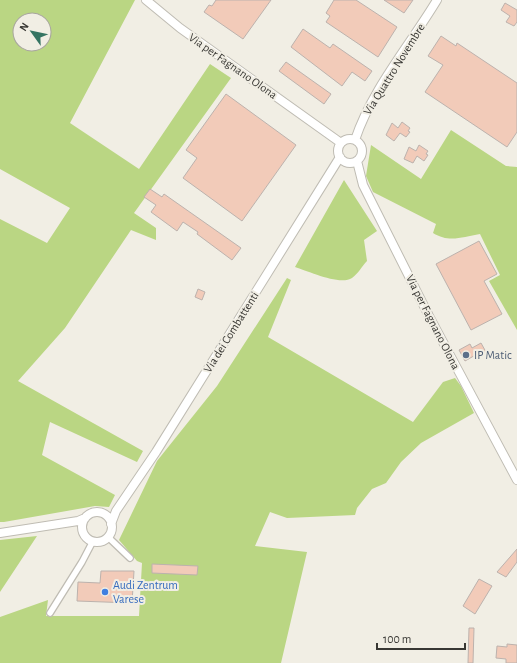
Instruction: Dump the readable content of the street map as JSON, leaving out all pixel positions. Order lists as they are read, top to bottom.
{
  "streets": {
    "street": ["Via per Fagnano Olona", "Via Quattro Novembre", "Via dei Combattenti"]
  },
  "crossings": [
    ["Via per Fagnano Olona", "Via Quattro Novembre"],
    ["Via per Fagnano Olona", "Via dei Combattenti"],
    ["Via Quattro Novembre", "Via dei Combattenti"]
  ],
  "places": ["IP Matic", "Audi Zentrum Varese"],
  "scale_bar": "100 m",
  "north": "top left"
}
